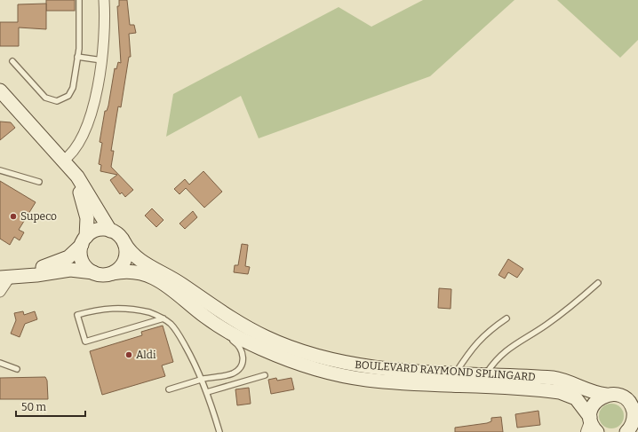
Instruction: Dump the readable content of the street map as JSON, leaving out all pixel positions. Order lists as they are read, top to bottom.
{
  "streets": {
    "main road": ["BOULEVARD RAYMOND SPLINGARD"]
  },
  "places": ["Supeco", "Aldi"],
  "scale_bar": "50 m"
}
